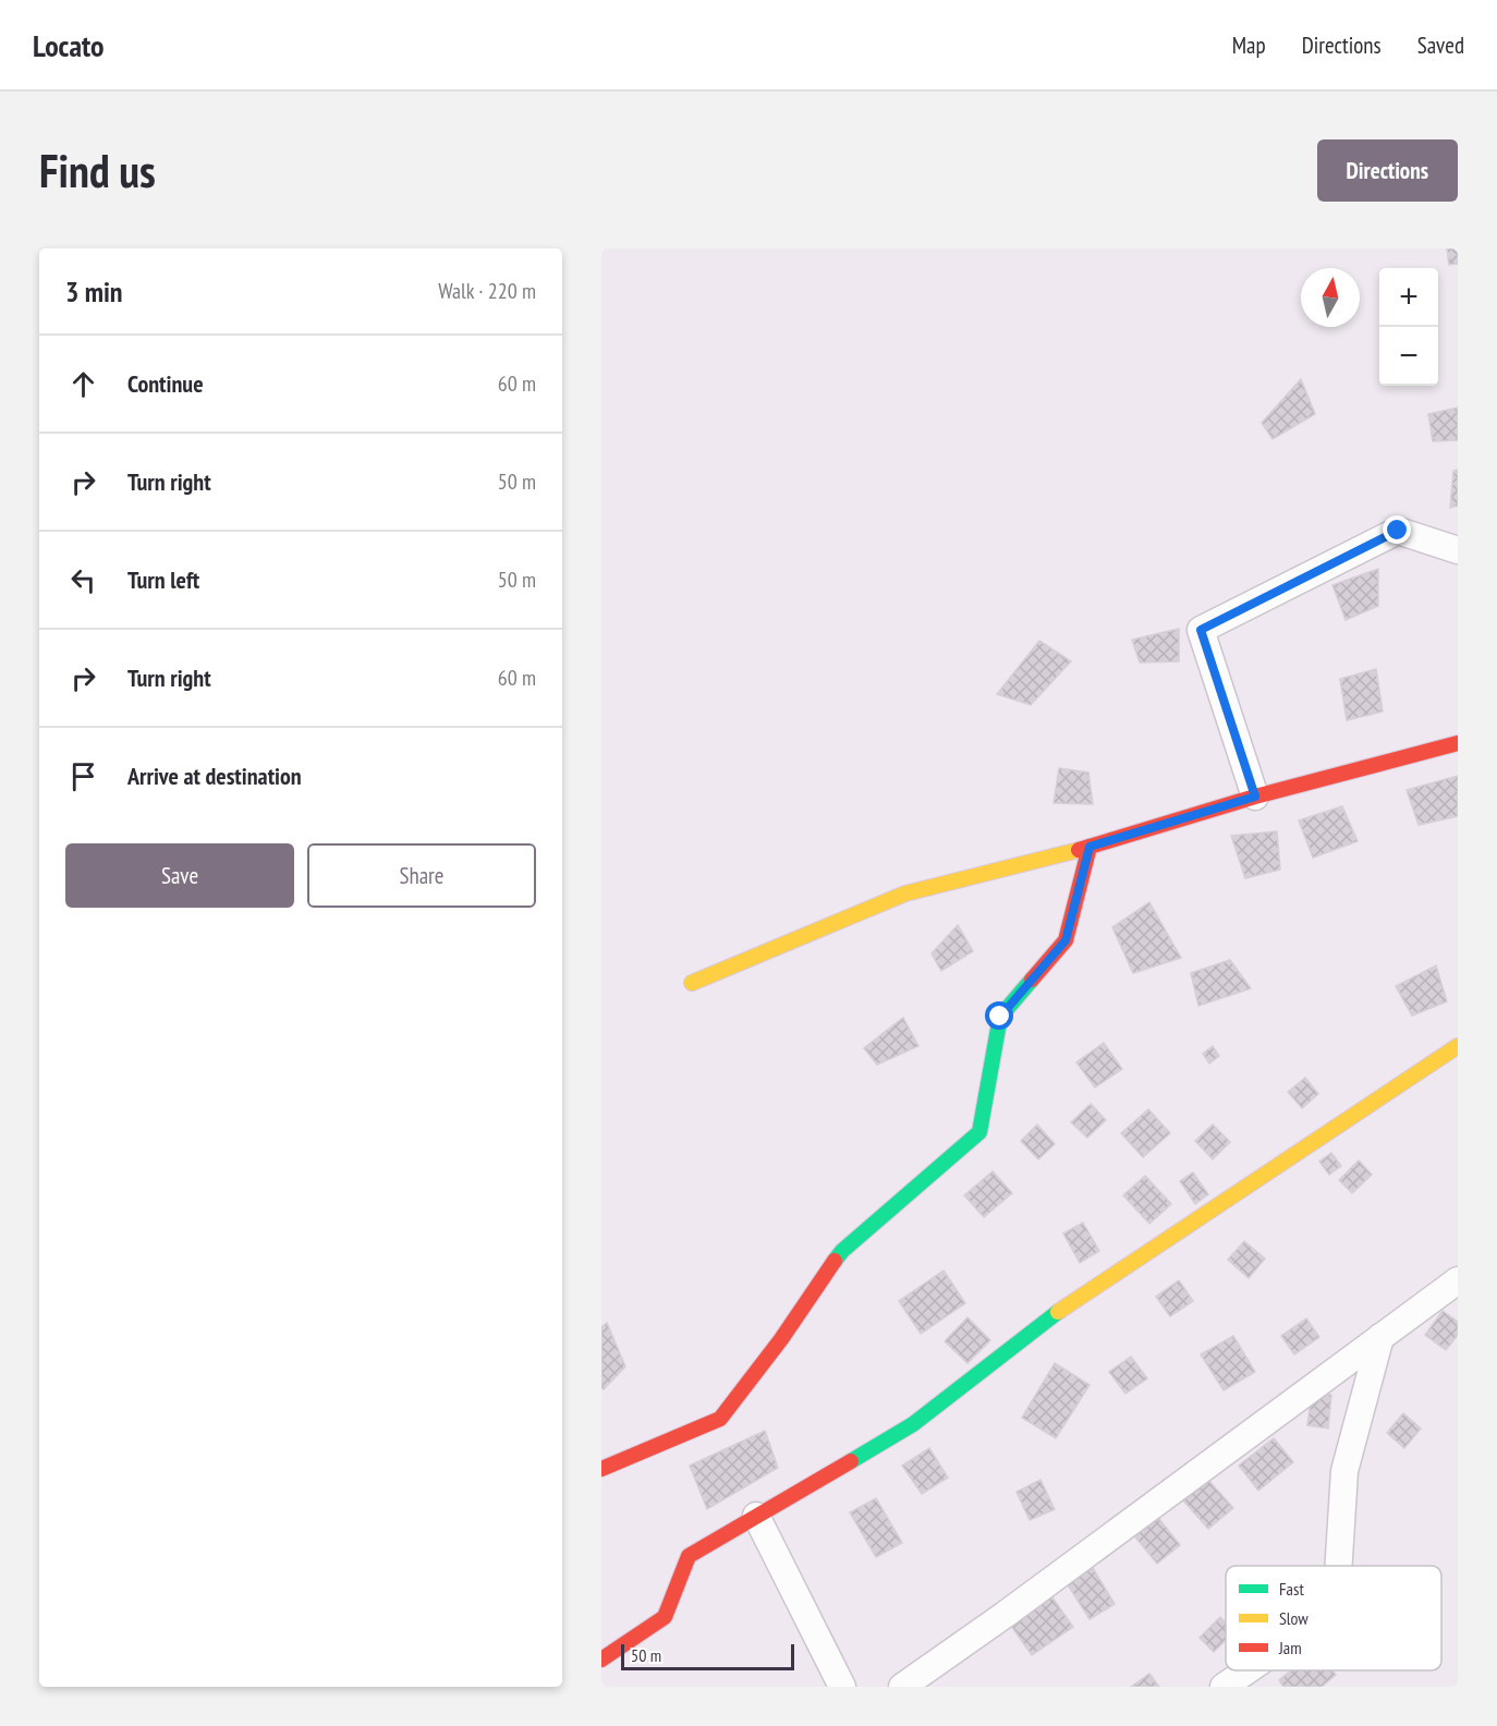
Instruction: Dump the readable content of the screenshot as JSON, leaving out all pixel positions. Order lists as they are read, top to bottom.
{
  "legend": ["Fast", "Slow", "Jam"],
  "scale_bar": "50 m",
  "north": "top",
  "page": {
    "header": "Locato",
    "nav": ["Map", "Directions", "Saved"],
    "buttons": [
      "Directions",
      ["Save", "Share"]
    ],
    "title": "Find us",
    "heading": ["3 min", "Walk · 220 m"],
    "map_buttons": ["+", "−"],
    "list": [
      ["Continue", "60 m"],
      ["Turn right", "50 m"],
      ["Turn left", "50 m"],
      ["Turn right", "60 m"],
      "Arrive at destination"
    ],
    "scale": "50 m"
  }
}
